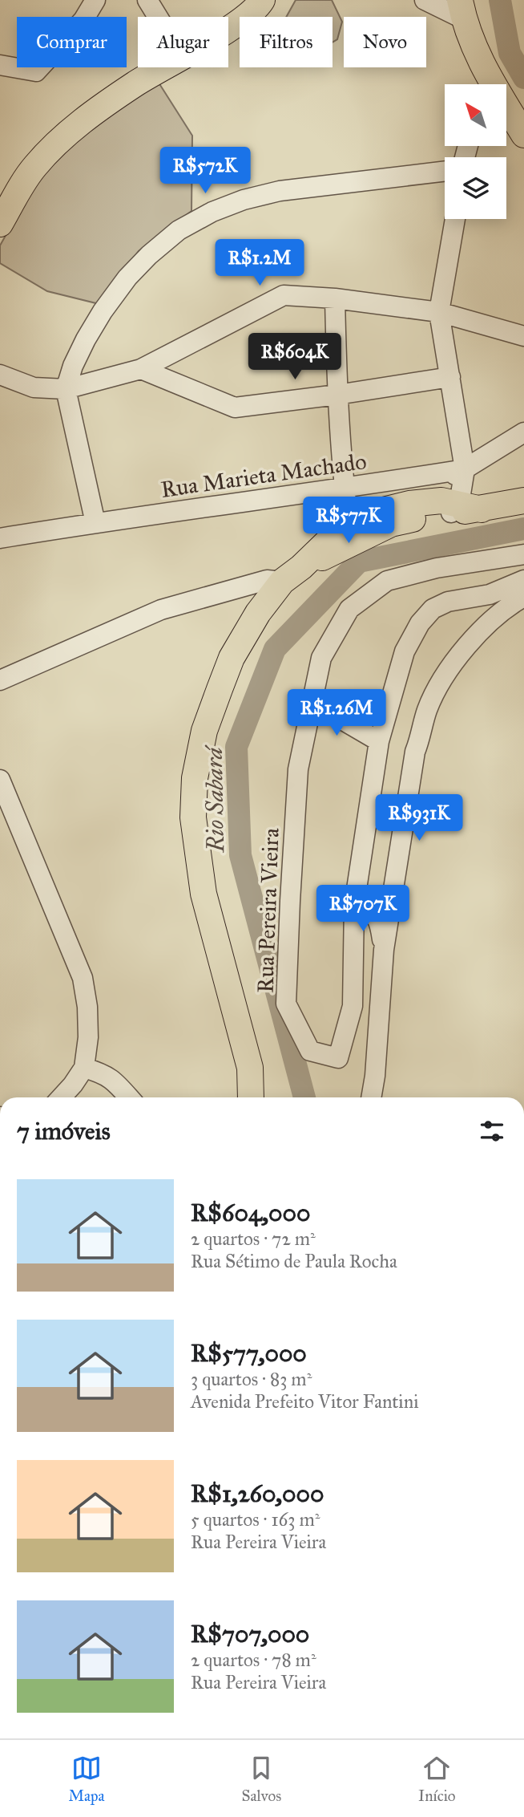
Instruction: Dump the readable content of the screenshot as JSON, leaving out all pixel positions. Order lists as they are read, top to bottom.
{
  "streets": {
    "street": ["Rua Marieta Machado", "Rua Pereira Vieira"]
  },
  "water": ["Rio Sabará"],
  "north": "top left",
  "page": {
    "chip": [
      "Comprar",
      "Alugar",
      "Filtros",
      "Novo"
    ],
    "price": [
      "R$572K",
      "R$1.2M",
      "R$604K",
      "R$577K",
      "R$1.26M",
      "R$931K",
      "R$707K"
    ],
    "heading": "7 imóveis",
    "list": [
      {
        "name": "R$604,000",
        "note": "2 quartos · 72 m² · Rua Sétimo de Paula Rocha"
      },
      {
        "name": "R$577,000",
        "note": "3 quartos · 83 m² · Avenida Prefeito Vitor Fantini"
      },
      {
        "name": "R$1,260,000",
        "note": "5 quartos · 163 m² · Rua Pereira Vieira"
      },
      {
        "name": "R$707,000",
        "note": "2 quartos · 78 m² · Rua Pereira Vieira"
      }
    ],
    "tabs": ["Mapa", "Salvos", "Início"]
  }
}
